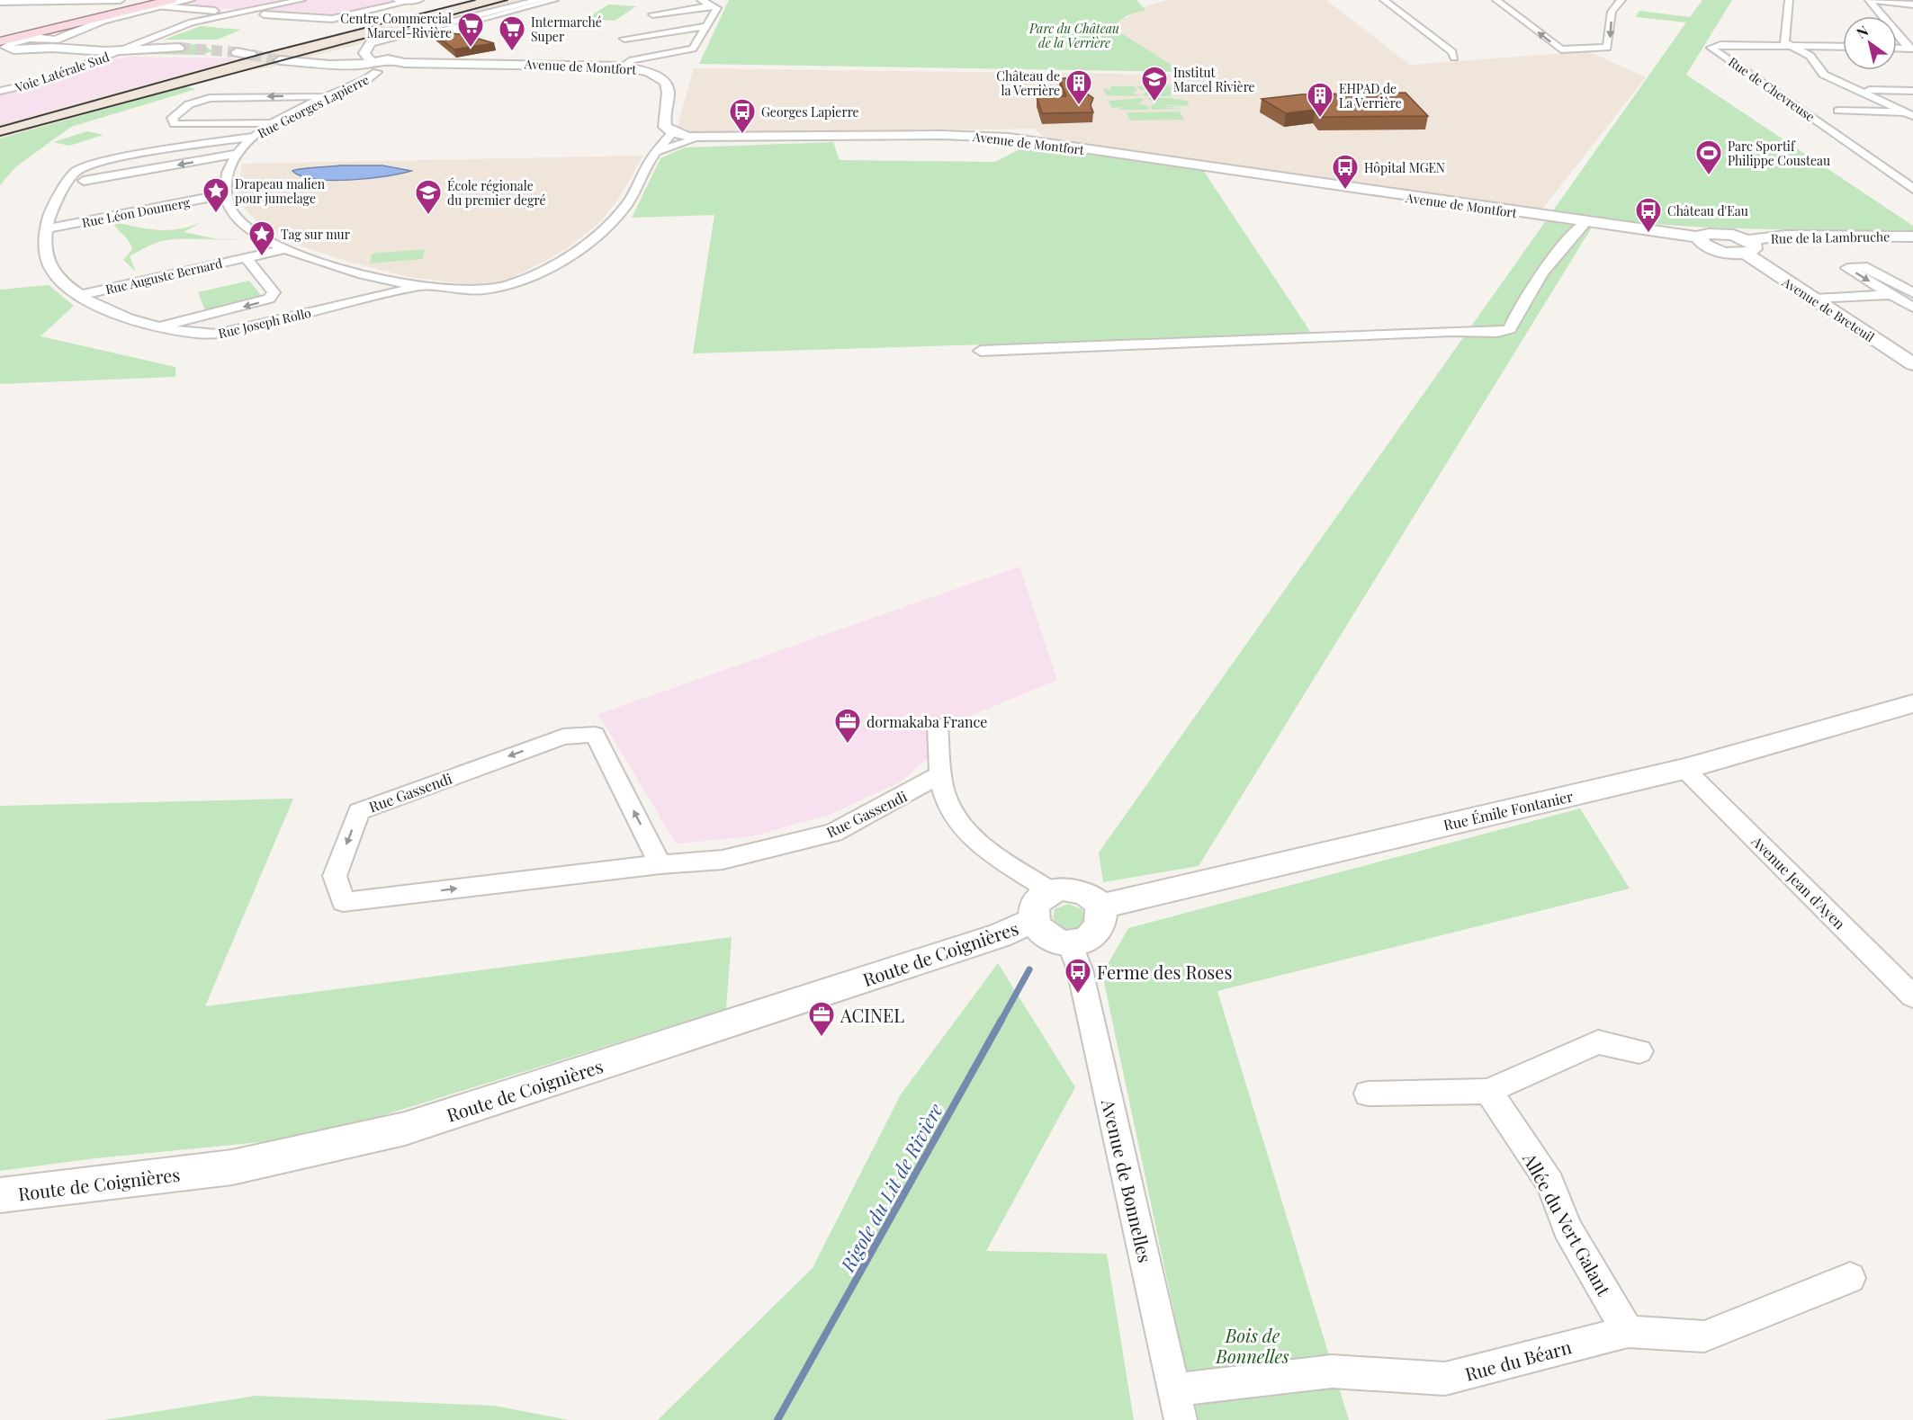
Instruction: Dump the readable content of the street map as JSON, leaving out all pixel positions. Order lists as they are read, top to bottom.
{
  "streets": {
    "street": [
      "Avenue de Montfort",
      "Voie Latérale Sud",
      "Rue de Chevreuse",
      "Rue Georges Lapierre",
      "Rue Léon Doumerg",
      "Rue de la Lambruche",
      "Rue Auguste Bernard",
      "Avenue de Breteuil",
      "Rue Joseph Rollo",
      "Rue Gassendi",
      "Rue Émile Fontanier",
      "Avenue Jean d'Ayen",
      "Route de Coignières",
      "Avenue de Bonnelles",
      "Allée du Vert Galant",
      "Rue du Béarn"
    ]
  },
  "crossings": [
    ["Avenue de Montfort", "Rue de la Lambruche"],
    ["Rue Georges Lapierre", "Rue Léon Doumerg"],
    ["Rue Georges Lapierre", "Rue Joseph Rollo"],
    ["Rue Léon Doumerg", "Rue Joseph Rollo"],
    ["Rue de la Lambruche", "Avenue de Breteuil"],
    ["Rue Auguste Bernard", "Rue Joseph Rollo"],
    ["Rue Émile Fontanier", "Avenue Jean d'Ayen"],
    ["Rue Émile Fontanier", "Route de Coignières"],
    ["Rue Émile Fontanier", "Avenue de Bonnelles"],
    ["Route de Coignières", "Avenue de Bonnelles"],
    ["Avenue de Bonnelles", "Rue du Béarn"],
    ["Allée du Vert Galant", "Rue du Béarn"]
  ],
  "water": ["Rigole du Lit de Rivière"],
  "parks": ["Parc du Château de la Verrière", "Bois de Bonnelles"],
  "places": {
    "supermarket": ["Centre Commercial Marcel-Rivière", "Intermarché Super"],
    "school or university": ["Institut Marcel Rivière", "École régionale du premier degré"],
    "building": ["Château de la Verrière", "EHPAD de La Verrière"],
    "bus stop": [
      "Georges Lapierre",
      "Hôpital MGEN",
      "Château d'Eau",
      "Ferme des Roses"
    ],
    "sports": ["Parc Sportif Philippe Cousteau"],
    "place": ["Drapeau malien pour jumelage", "Tag sur mur"],
    "office": ["dormakaba France", "ACINEL"]
  },
  "north": "top left"
}
